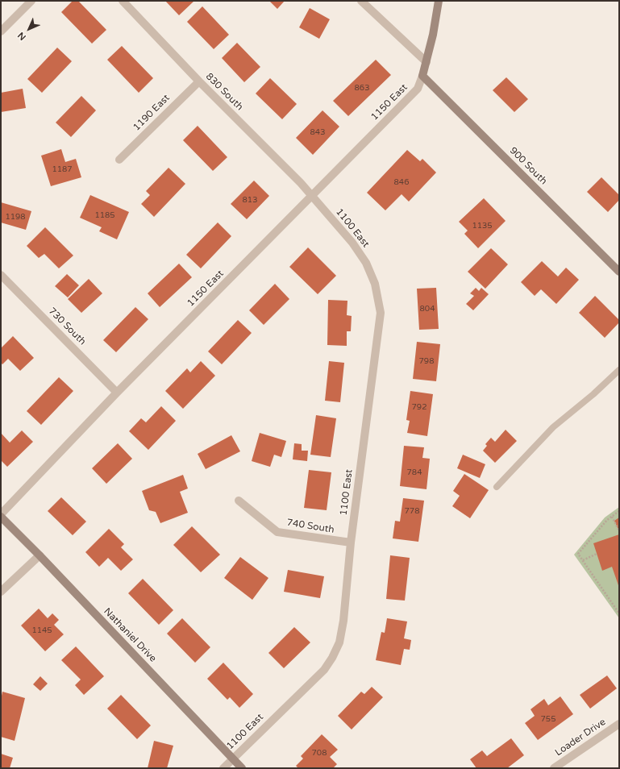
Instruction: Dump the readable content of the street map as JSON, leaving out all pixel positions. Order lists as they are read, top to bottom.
{
  "streets": {
    "street": [
      "830 South",
      "1150 East",
      "1190 East",
      "900 South",
      "1100 East",
      "730 South",
      "740 South",
      "Nathaniel Drive",
      "Loader Drive"
    ]
  },
  "crossings": [
    ["830 South", "1150 East"],
    ["830 South", "1190 East"],
    ["830 South", "1100 East"],
    ["1150 East", "900 South"],
    ["1150 East", "1100 East"],
    ["1150 East", "730 South"],
    ["1100 East", "740 South"],
    ["1100 East", "Nathaniel Drive"]
  ],
  "house_numbers": [
    "863",
    "843",
    "1187",
    "846",
    "813",
    "1185",
    "1198",
    "1135",
    "804",
    "798",
    "792",
    "784",
    "778",
    "1145",
    "755",
    "708"
  ],
  "north": "bottom left"
}
